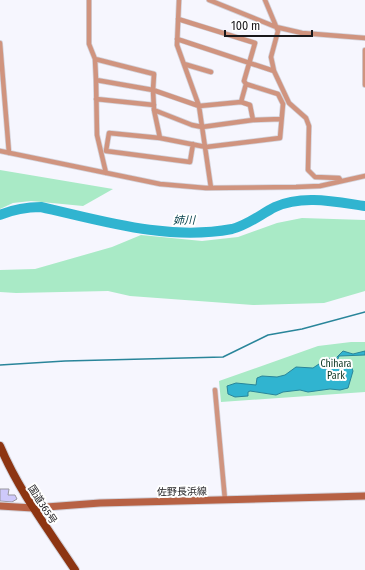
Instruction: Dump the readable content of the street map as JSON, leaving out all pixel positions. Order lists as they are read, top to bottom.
{
  "streets": {
    "highway": ["国道365号"],
    "main road": ["佐野長浜線"]
  },
  "crossings": [
    ["佐野長浜線", "国道365号"]
  ],
  "water": ["姉川"],
  "parks": ["Chihara Park"],
  "scale_bar": "100 m"
}
